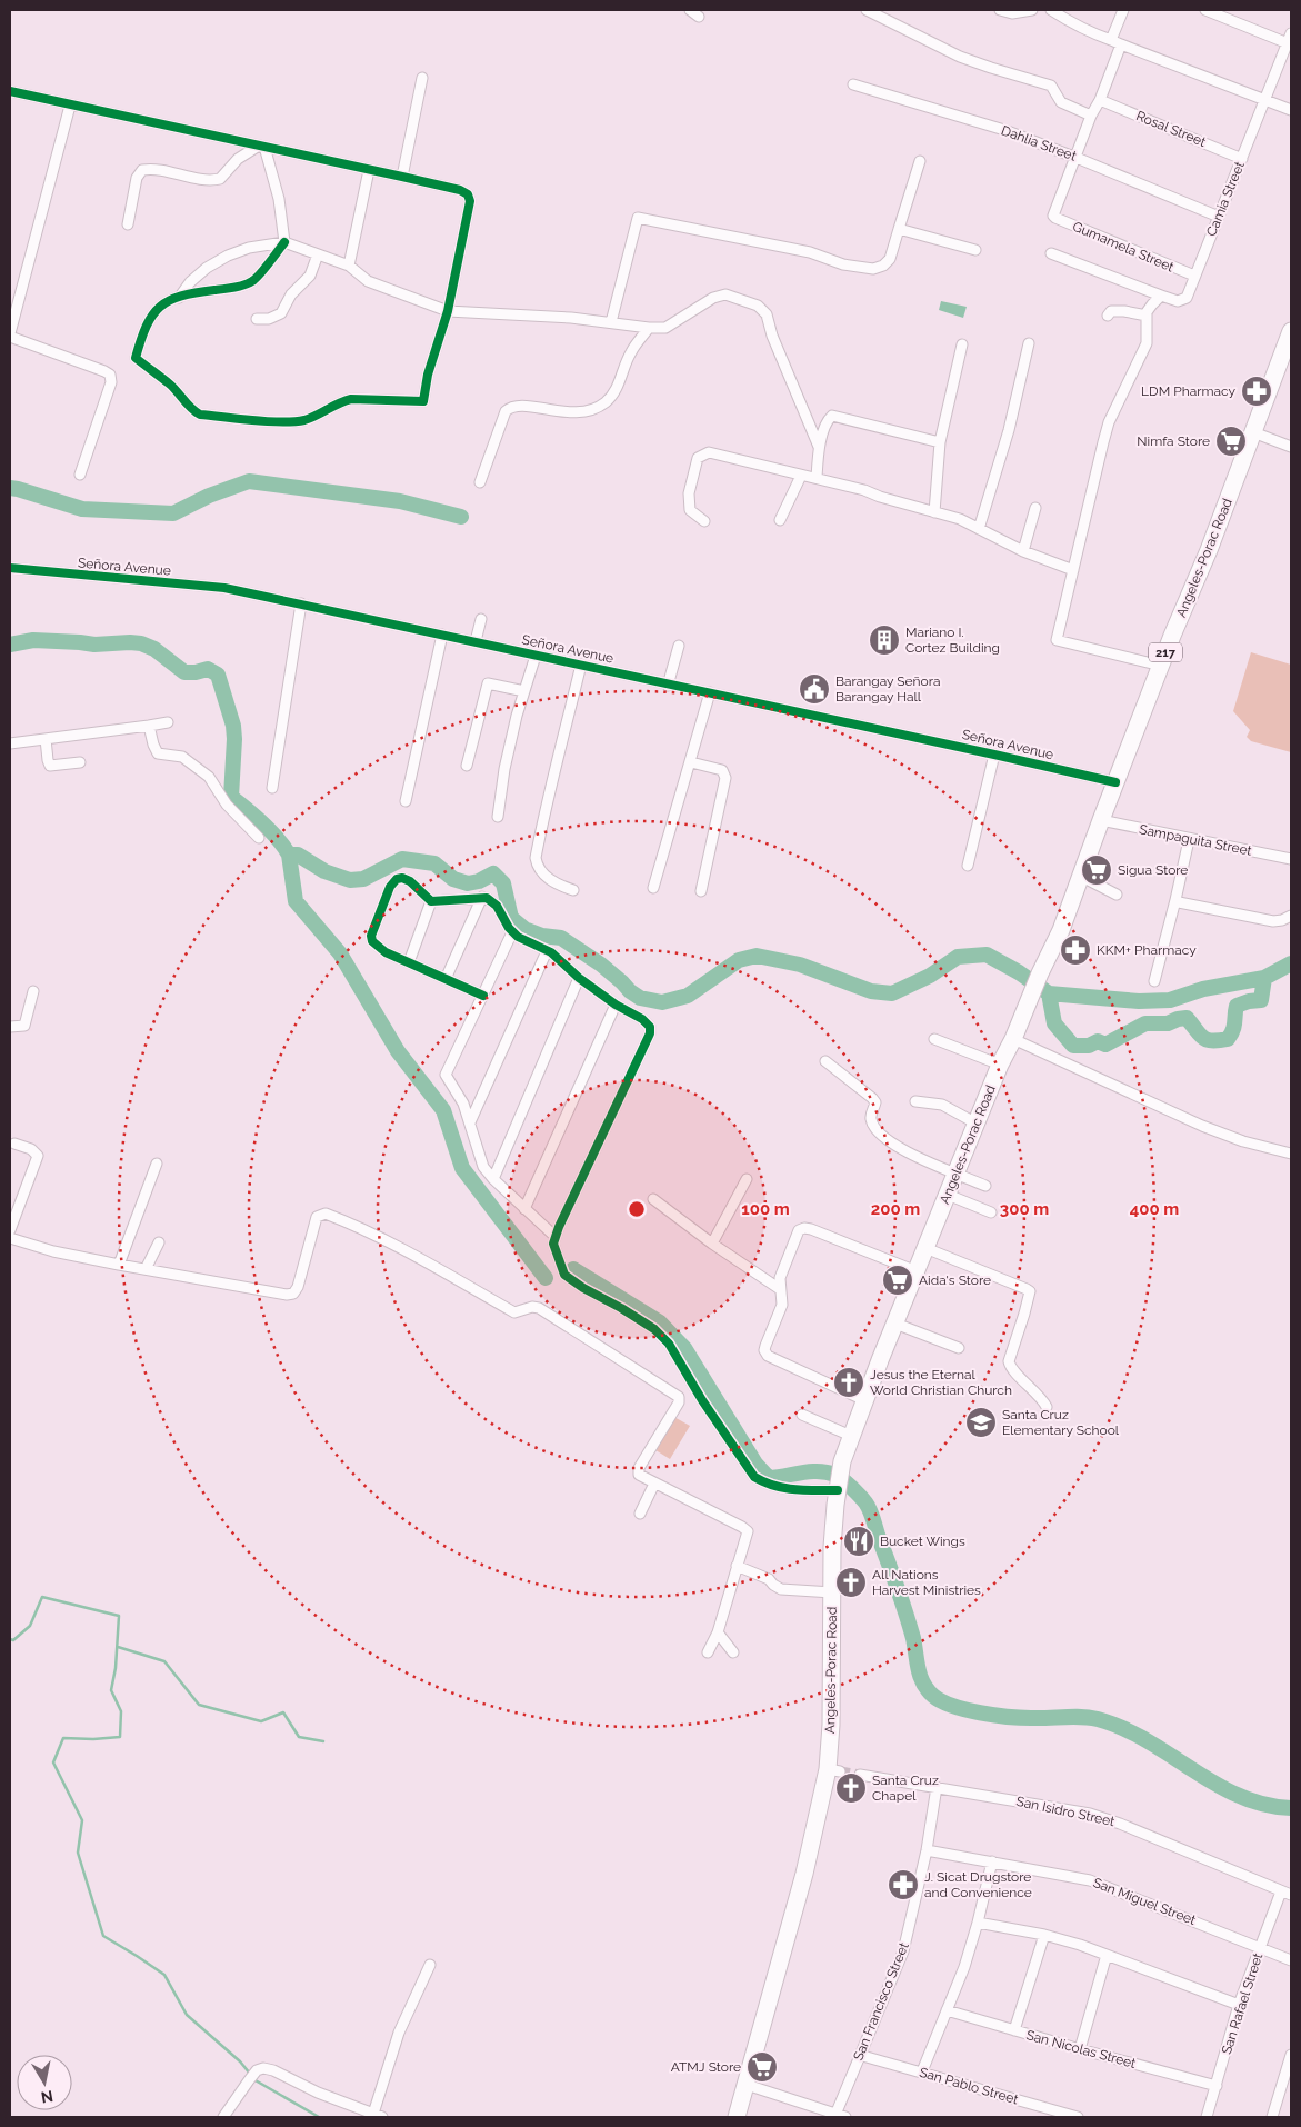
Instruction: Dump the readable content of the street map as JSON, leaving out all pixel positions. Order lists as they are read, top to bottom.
{
  "streets": {
    "main road": ["Angeles-Porac Road", "217"],
    "street": [
      "Rosal Street",
      "Dahlia Street",
      "Camia Street",
      "Gumamela Street",
      "Señora Avenue",
      "Sampaguita Street",
      "San Isidro Street",
      "San Miguel Street",
      "San Francisco Street",
      "San Rafael Street",
      "San Nicolas Street",
      "San Pablo Street"
    ]
  },
  "crossings": [
    ["Rosal Street", "Camia Street"],
    ["Dahlia Street", "Camia Street"],
    ["Dahlia Street", "Gumamela Street"],
    ["Camia Street", "Gumamela Street"],
    ["Angeles-Porac Road", "Señora Avenue"],
    ["Angeles-Porac Road", "Sampaguita Street"],
    ["San Isidro Street", "San Francisco Street"],
    ["San Isidro Street", "San Rafael Street"],
    ["San Miguel Street", "San Francisco Street"],
    ["San Miguel Street", "San Rafael Street"],
    ["San Francisco Street", "San Pablo Street"],
    ["San Rafael Street", "San Nicolas Street"]
  ],
  "places": {
    "pharmacy": ["LDM Pharmacy", "KKM+ Pharmacy", "J. Sicat Drugstore and Convenience"],
    "supermarket": [
      "Nimfa Store",
      "Sigua Store",
      "Aida's Store",
      "ATMJ Store"
    ],
    "building": ["Mariano I. Cortez Building"],
    "public building": ["Barangay Señora Barangay Hall"],
    "church": ["Jesus the Eternal World Christian Church", "All Nations Harvest Ministries", "Santa Cruz Chapel"],
    "school or university": ["Santa Cruz Elementary School"],
    "restaurant": ["Bucket Wings"]
  },
  "north": "bottom",
  "rings": [
    "100 m",
    "200 m",
    "300 m",
    "400 m"
  ]
}
